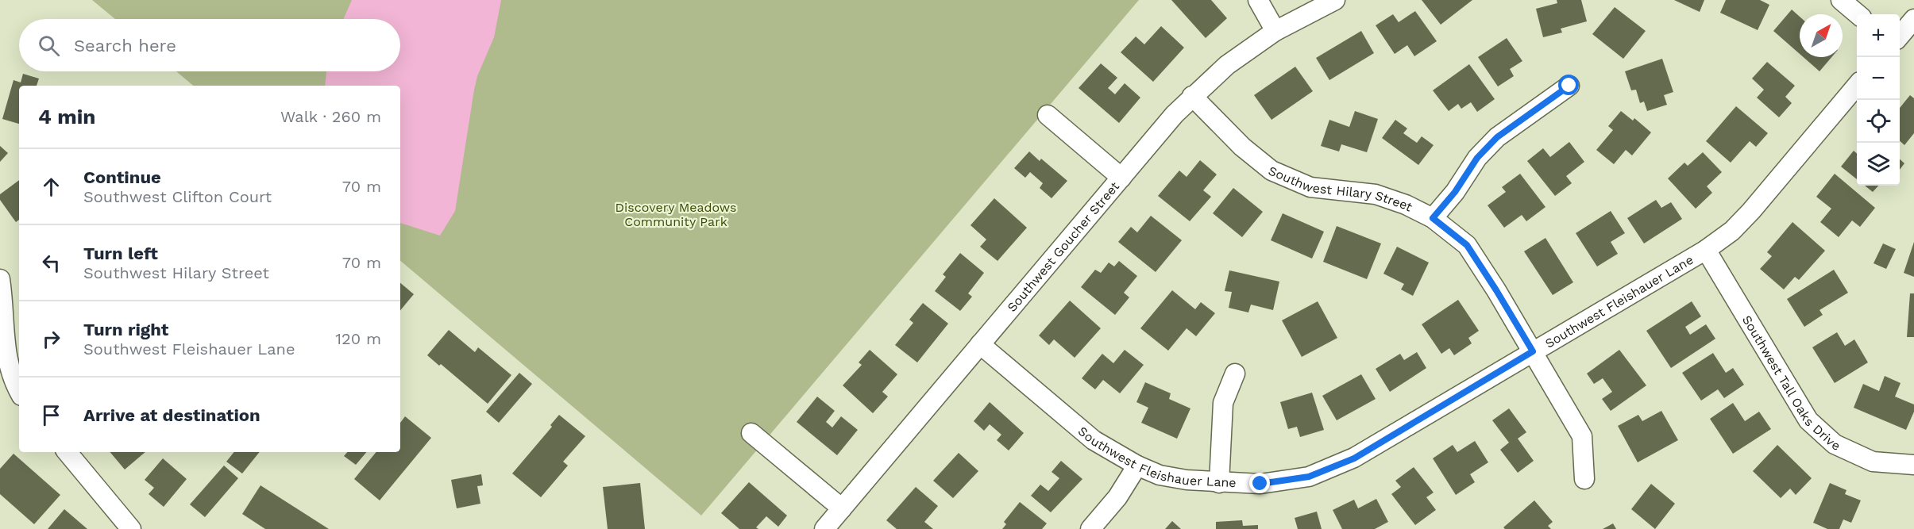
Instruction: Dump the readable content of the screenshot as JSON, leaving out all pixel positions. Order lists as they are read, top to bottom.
{
  "streets": {
    "street": [
      "Southwest Hilary Street",
      "Southwest Goucher Street",
      "Southwest Fleishauer Lane",
      "Southwest Tall Oaks Drive"
    ]
  },
  "crossings": [
    ["Southwest Hilary Street", "Southwest Goucher Street"],
    ["Southwest Hilary Street", "Southwest Fleishauer Lane"],
    ["Southwest Goucher Street", "Southwest Fleishauer Lane"],
    ["Southwest Fleishauer Lane", "Southwest Tall Oaks Drive"]
  ],
  "parks": ["Discovery Meadows Community Park"],
  "north": "top right",
  "page": {
    "map_buttons": ["+", "−"],
    "search": "Search here",
    "heading": ["4 min", "Walk · 260 m"],
    "list": [
      ["Continue", "Southwest Clifton Court", "70 m"],
      ["Turn left", "Southwest Hilary Street", "70 m"],
      ["Turn right", "Southwest Fleishauer Lane", "120 m"],
      "Arrive at destination"
    ]
  }
}
